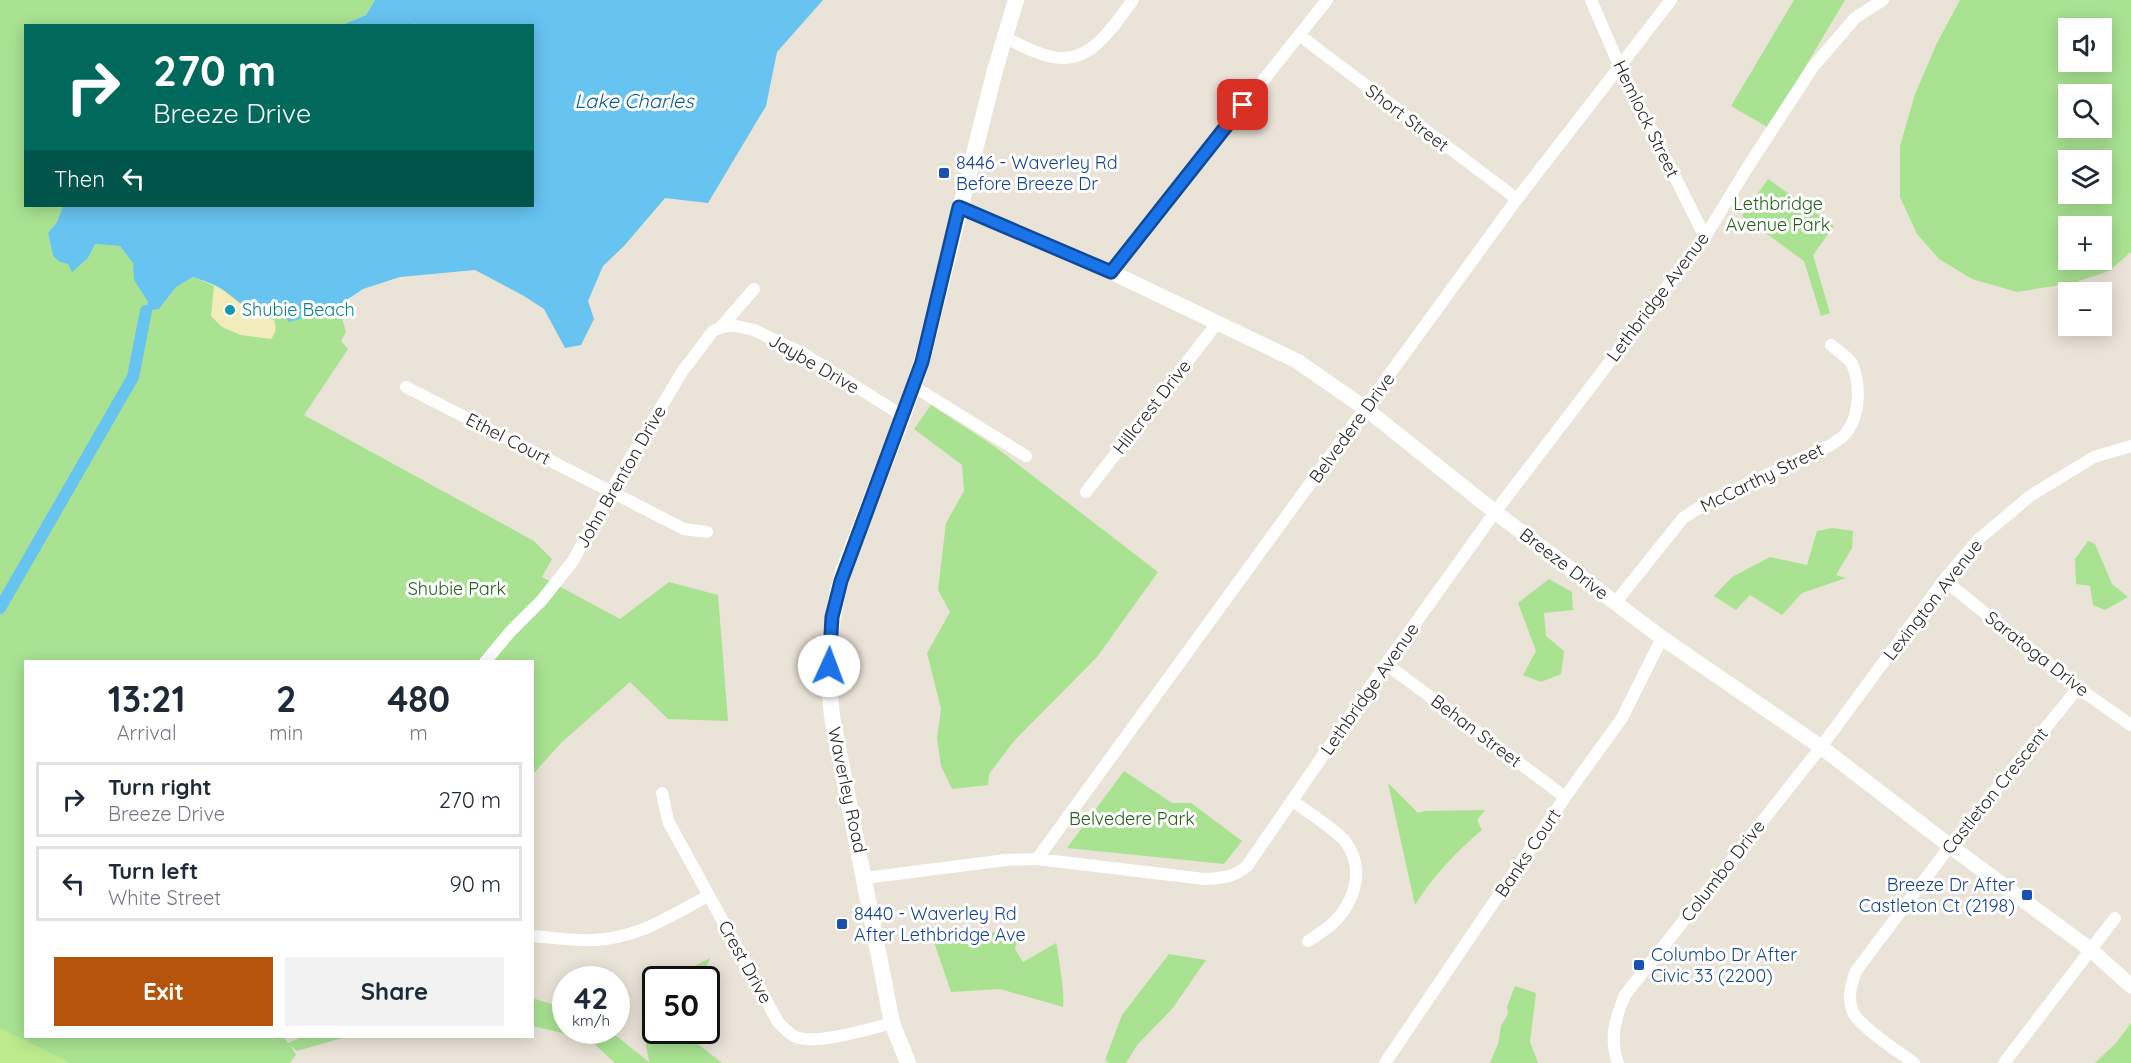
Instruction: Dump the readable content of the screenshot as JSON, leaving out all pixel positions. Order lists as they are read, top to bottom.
{
  "streets": {
    "main road": ["Waverley Road"],
    "street": [
      "Short Street",
      "Hemlock Street",
      "Lethbridge Avenue",
      "Jaybe Drive",
      "Hillcrest Drive",
      "Belvedere Drive",
      "Ethel Court",
      "John Brenton Drive",
      "McCarthy Street",
      "Breeze Drive",
      "Lexington Avenue",
      "Saratoga Drive",
      "Behan Street",
      "Castleton Crescent",
      "Banks Court",
      "Columbo Drive",
      "Crest Drive"
    ]
  },
  "crossings": [
    ["Short Street", "Belvedere Drive"],
    ["Hemlock Street", "Lethbridge Avenue"],
    ["Hemlock Street", "Belvedere Drive"],
    ["Lethbridge Avenue", "Belvedere Drive"],
    ["Lethbridge Avenue", "Breeze Drive"],
    ["Lethbridge Avenue", "Behan Street"],
    ["Lethbridge Avenue", "Waverley Road"],
    ["Jaybe Drive", "John Brenton Drive"],
    ["Jaybe Drive", "Waverley Road"],
    ["Hillcrest Drive", "Breeze Drive"],
    ["Belvedere Drive", "Breeze Drive"],
    ["Ethel Court", "John Brenton Drive"],
    ["McCarthy Street", "Breeze Drive"],
    ["Breeze Drive", "Lexington Avenue"],
    ["Breeze Drive", "Waverley Road"],
    ["Breeze Drive", "Castleton Crescent"],
    ["Breeze Drive", "Banks Court"],
    ["Breeze Drive", "Columbo Drive"],
    ["Lexington Avenue", "Saratoga Drive"],
    ["Lexington Avenue", "Columbo Drive"],
    ["Saratoga Drive", "Castleton Crescent"],
    ["Behan Street", "Banks Court"],
    ["Waverley Road", "Crest Drive"]
  ],
  "water": ["Lake Charles"],
  "parks": ["Lethbridge Avenue Park", "Shubie Park", "Belvedere Park"],
  "places": {
    "transit": [
      "8446 - Waverley Rd Before Breeze Dr",
      "Breeze Dr After Castleton Ct (2198)",
      "8440 - Waverley Rd After Lethbridge Ave",
      "Columbo Dr After Civic 33 (2200)"
    ],
    "other": ["Shubie Beach"]
  },
  "page": {
    "map_buttons": ["+", "−"],
    "turn": ["270 m", "Breeze Drive"],
    "then": "Then",
    "eta": [
      "13:21",
      "Arrival",
      "2",
      "min",
      "480",
      "m"
    ],
    "list": [
      {
        "name": "Turn right",
        "note": "Breeze Drive",
        "value": "270 m"
      },
      {
        "name": "Turn left",
        "note": "White Street",
        "value": "90 m"
      }
    ],
    "buttons": ["Exit", "Share"],
    "speed": "42 km/h",
    "limit": "50"
  }
}
